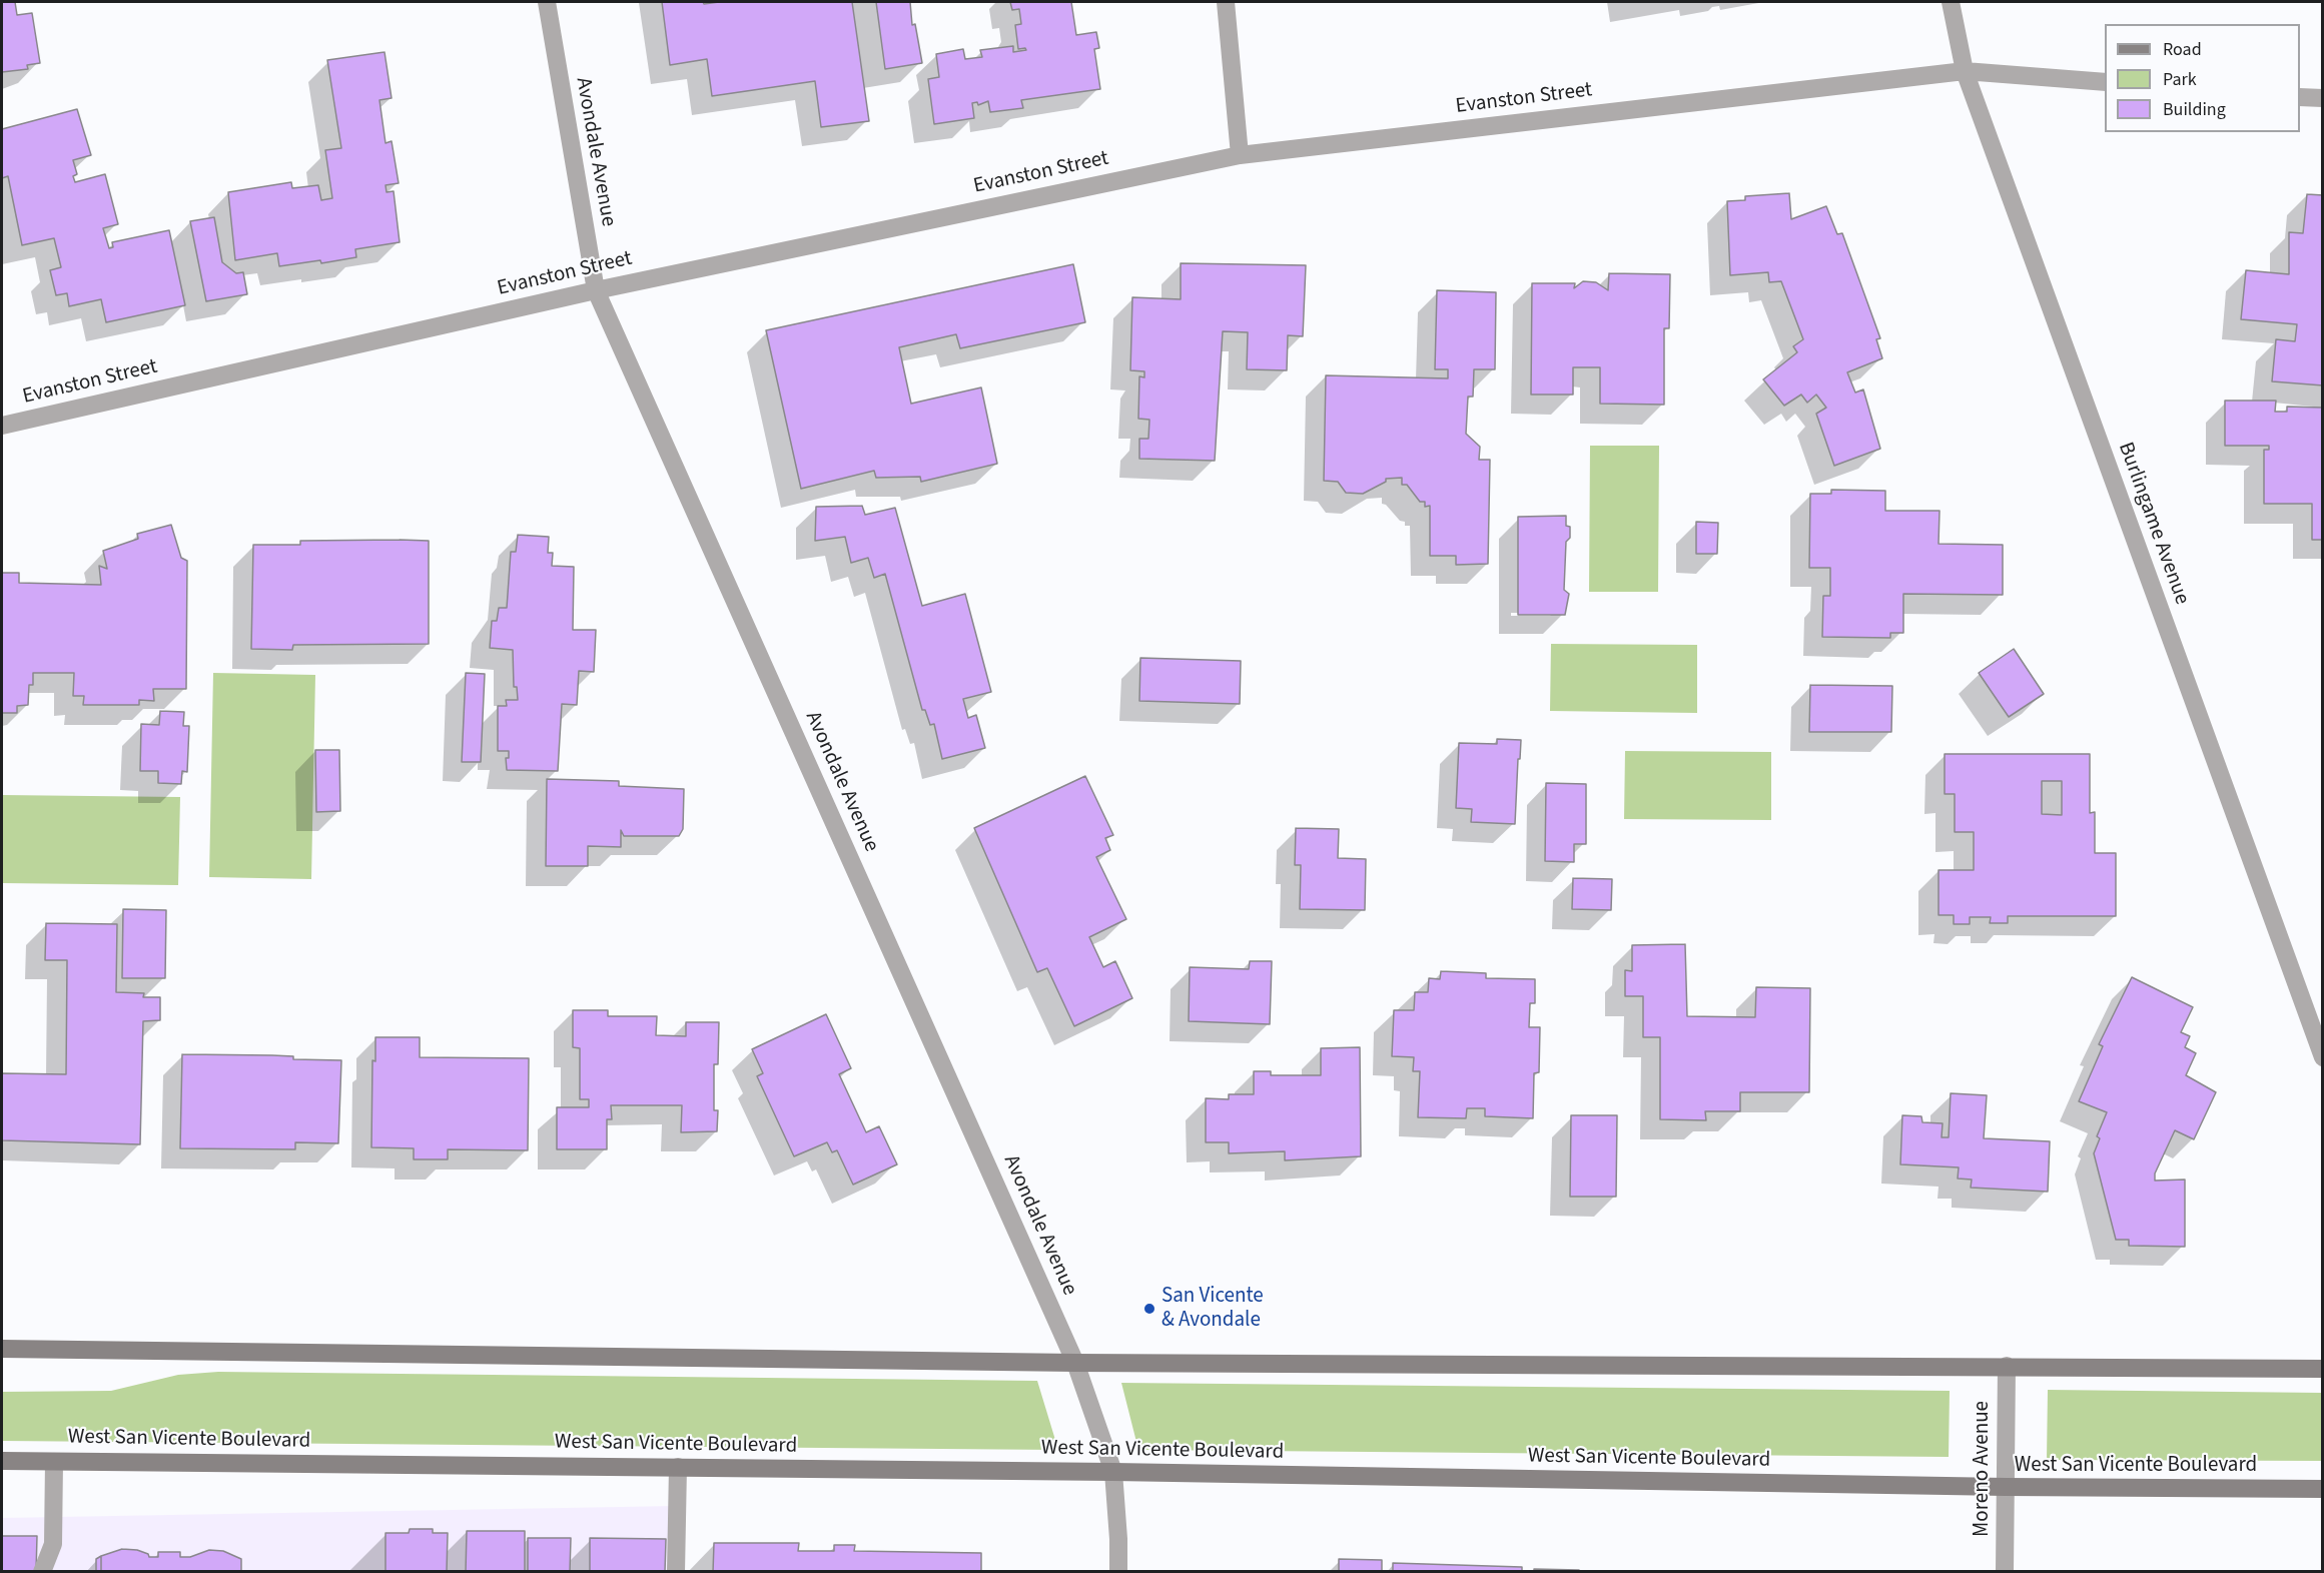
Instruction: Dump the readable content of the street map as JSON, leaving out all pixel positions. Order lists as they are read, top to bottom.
{
  "streets": {
    "main road": ["West San Vicente Boulevard"],
    "street": [
      "Evanston Street",
      "Avondale Avenue",
      "Burlingame Avenue",
      "Moreno Avenue"
    ]
  },
  "crossings": [
    ["Evanston Street", "Avondale Avenue"],
    ["Evanston Street", "Burlingame Avenue"],
    ["Avondale Avenue", "West San Vicente Boulevard"],
    ["West San Vicente Boulevard", "Moreno Avenue"]
  ],
  "places": ["San Vicente & Avondale"],
  "legend": ["Road", "Park", "Building"]
}
